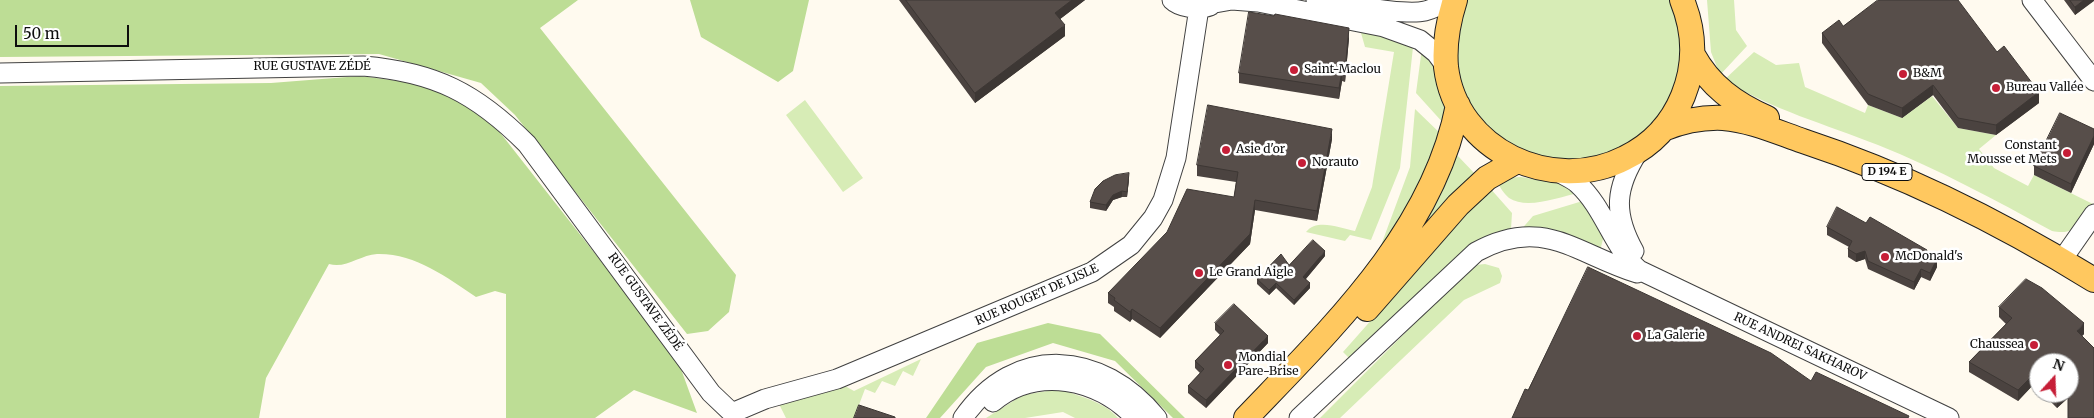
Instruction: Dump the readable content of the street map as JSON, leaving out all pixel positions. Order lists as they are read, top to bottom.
{
  "streets": {
    "main road": ["D 194 E"],
    "street": ["RUE GUSTAVE ZÉDÉ", "RUE ROUGET DE LISLE", "RUE ANDREI SAKHAROV"]
  },
  "crossings": [
    ["RUE GUSTAVE ZÉDÉ", "RUE ROUGET DE LISLE"]
  ],
  "places": [
    "Saint-Maclou",
    "B&M",
    "Bureau Vallée",
    "Asie d'or",
    "Constant Mousse et Mets",
    "Norauto",
    "McDonald's",
    "Le Grand Aigle",
    "La Galerie",
    "Chaussea",
    "Mondial Pare-Brise"
  ],
  "scale_bar": "50 m",
  "north": "top"
}
